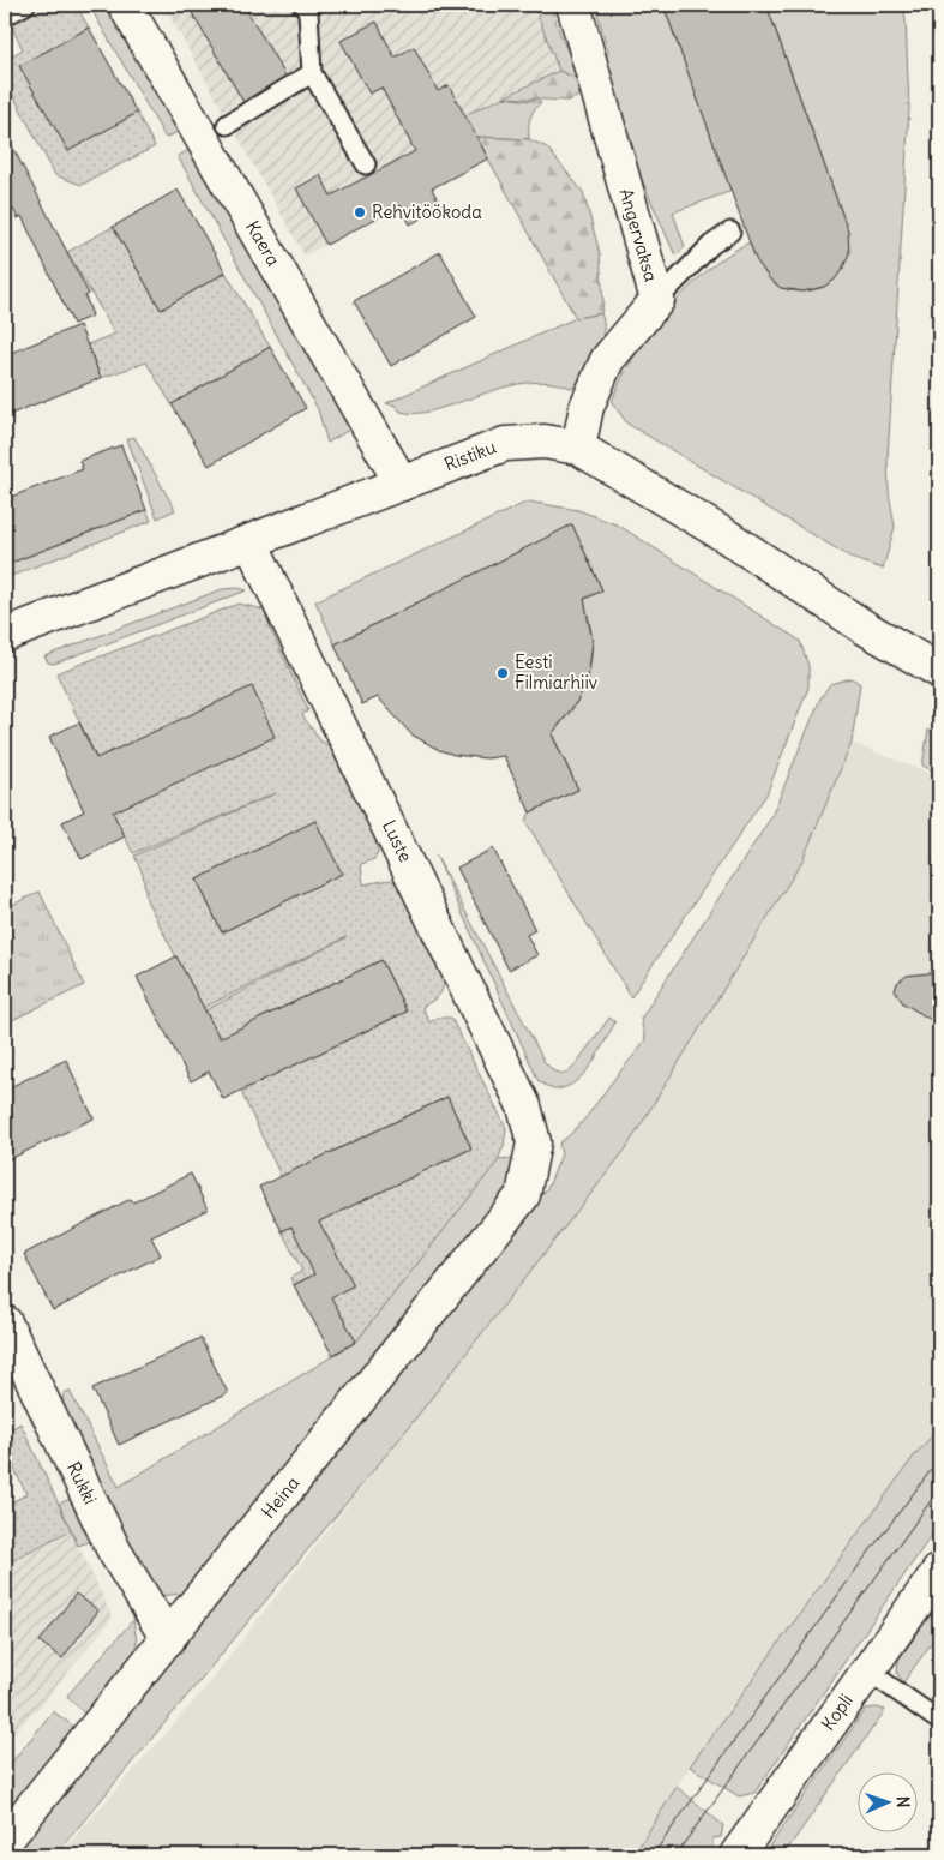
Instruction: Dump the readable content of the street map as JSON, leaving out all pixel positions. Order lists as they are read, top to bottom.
{
  "streets": {
    "street": [
      "Angervaksa",
      "Kaera",
      "Ristiku",
      "Luste",
      "Rukki",
      "Heina",
      "Kopli"
    ]
  },
  "crossings": [
    ["Angervaksa", "Ristiku"],
    ["Kaera", "Ristiku"],
    ["Ristiku", "Luste"],
    ["Luste", "Heina"],
    ["Rukki", "Heina"]
  ],
  "places": ["Rehvitöökoda", "Eesti Filmiarhiiv"],
  "north": "right"
}
